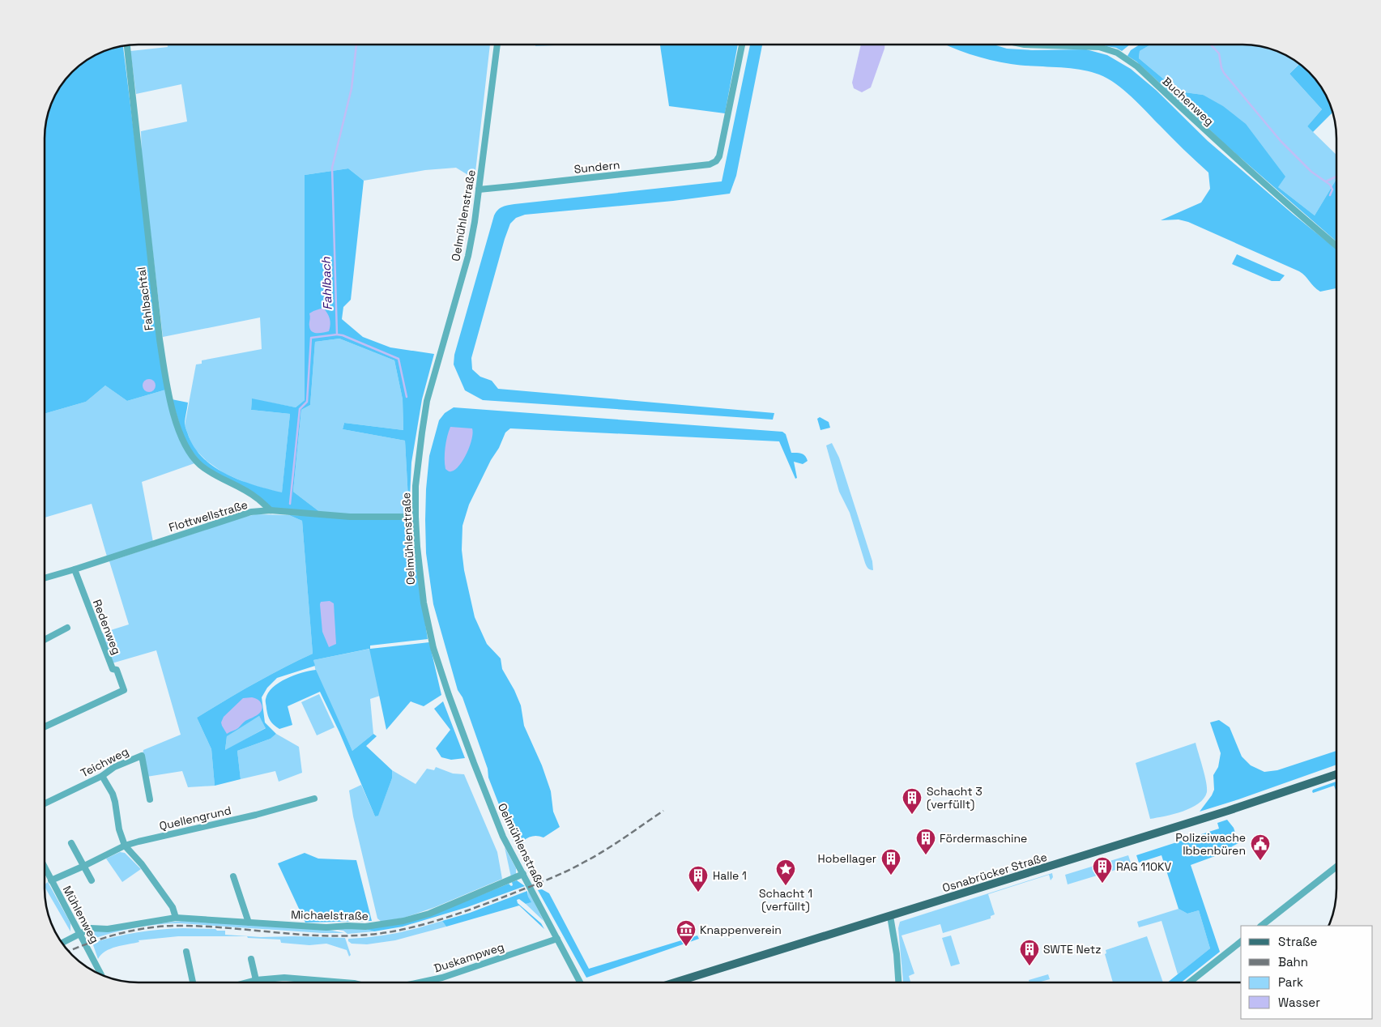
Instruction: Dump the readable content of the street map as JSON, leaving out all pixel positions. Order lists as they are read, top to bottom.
{
  "streets": {
    "main road": ["Osnabrücker Straße"],
    "street": [
      "Buchenweg",
      "Sundern",
      "Oelmühlenstraße",
      "Fahlbachtal",
      "Flottwellstraße",
      "Redenweg",
      "Teichweg",
      "Quellengrund",
      "Mühlenweg",
      "Michaelstraße",
      "Duskampweg"
    ]
  },
  "crossings": [
    ["Sundern", "Oelmühlenstraße"],
    ["Oelmühlenstraße", "Flottwellstraße"],
    ["Oelmühlenstraße", "Michaelstraße"],
    ["Oelmühlenstraße", "Duskampweg"],
    ["Fahlbachtal", "Flottwellstraße"],
    ["Flottwellstraße", "Redenweg"],
    ["Quellengrund", "Mühlenweg"],
    ["Mühlenweg", "Michaelstraße"]
  ],
  "water": ["Fahlbach"],
  "places": {
    "building": [
      "Schacht 3 (verfüllt)",
      "Fördermaschine",
      "Hobellager",
      "RAG 110KV",
      "Halle 1",
      "SWTE Netz"
    ],
    "public building": ["Polizeiwache Ibbenbüren"],
    "place": ["Schacht 1 (verfüllt)"],
    "museum": ["Knappenverein"]
  },
  "legend": [
    "Straße",
    "Bahn",
    "Park",
    "Wasser"
  ]
}
